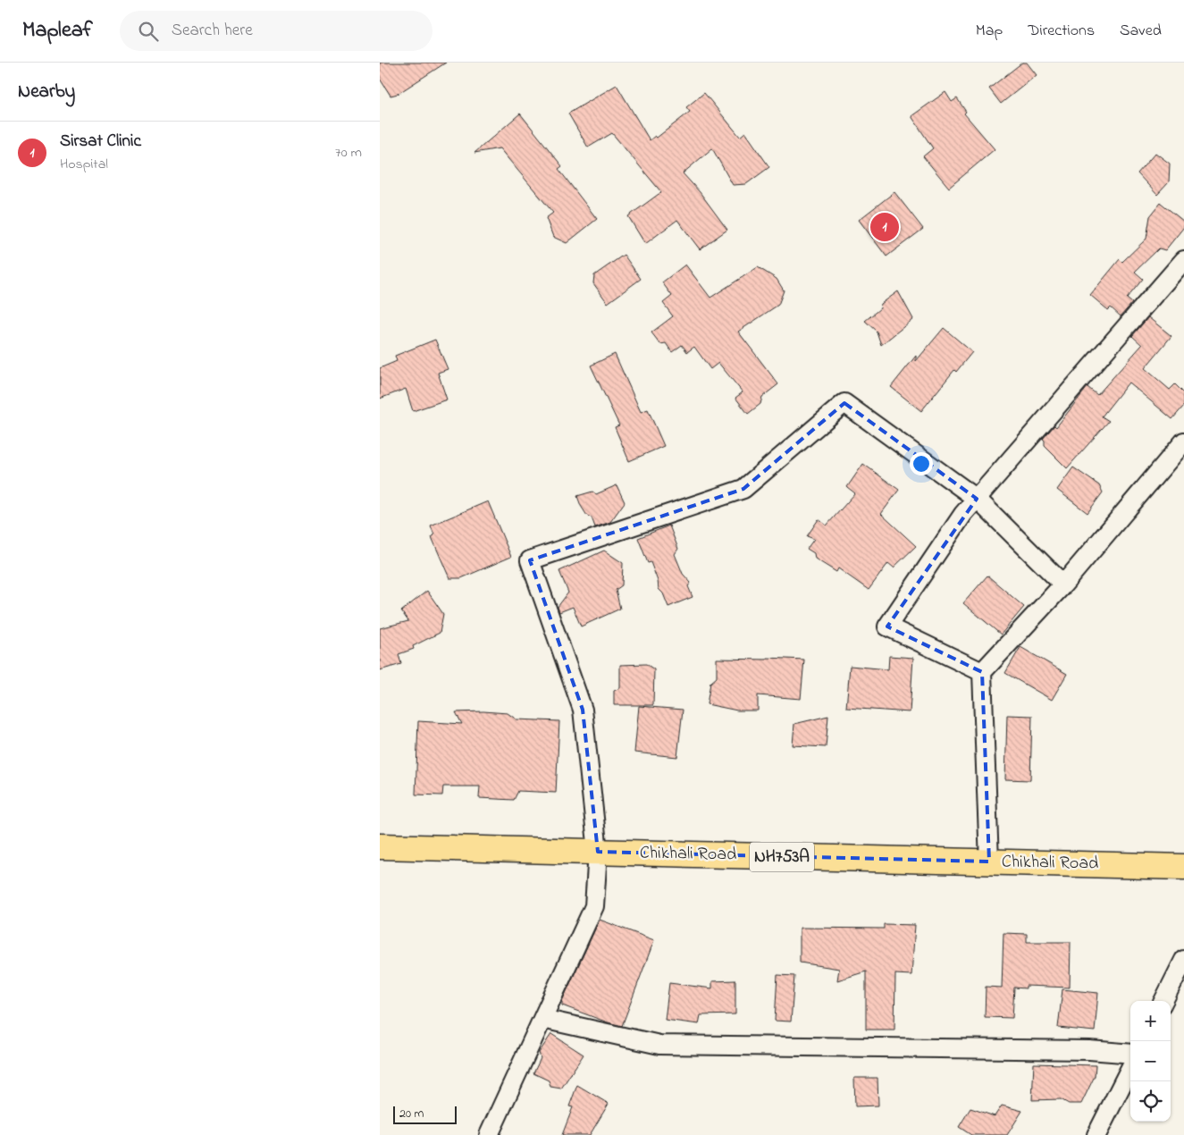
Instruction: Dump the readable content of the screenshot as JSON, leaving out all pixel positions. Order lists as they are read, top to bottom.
{
  "streets": {
    "highway": ["Chikhali Road", "NH753A"]
  },
  "scale_bar": "20 m",
  "page": {
    "header": "Mapleaf",
    "search": "Search here",
    "nav": ["Map", "Directions", "Saved"],
    "heading": "Nearby",
    "list": [
      {
        "mark": "1",
        "name": "Sirsat Clinic",
        "note": "Hospital",
        "value": "70 m"
      }
    ],
    "pins": "1",
    "map_buttons": ["+", "−"],
    "scale": "20 m"
  }
}
